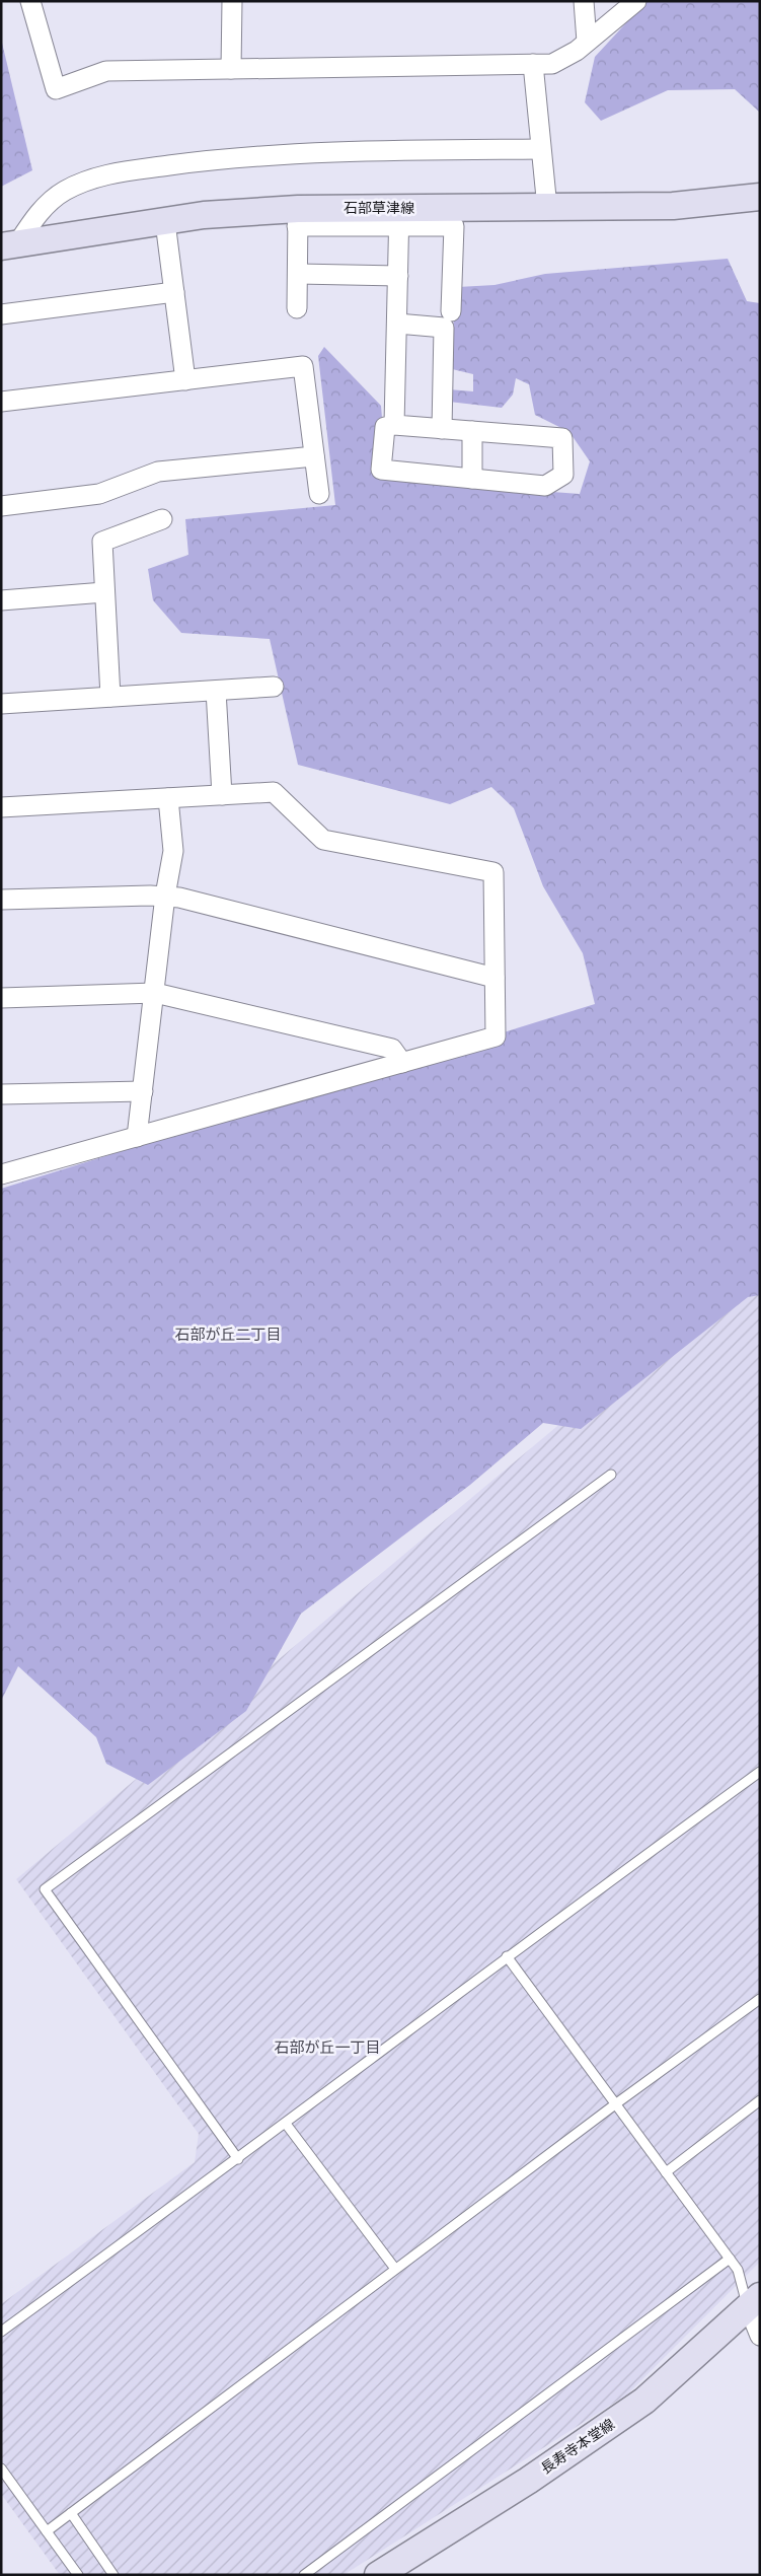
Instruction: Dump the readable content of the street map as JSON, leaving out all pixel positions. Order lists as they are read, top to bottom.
{
  "streets": {
    "main road": ["石部草津線", "長寿寺本堂線"]
  },
  "districts": ["石部が丘二丁目", "石部が丘一丁目"]
}
